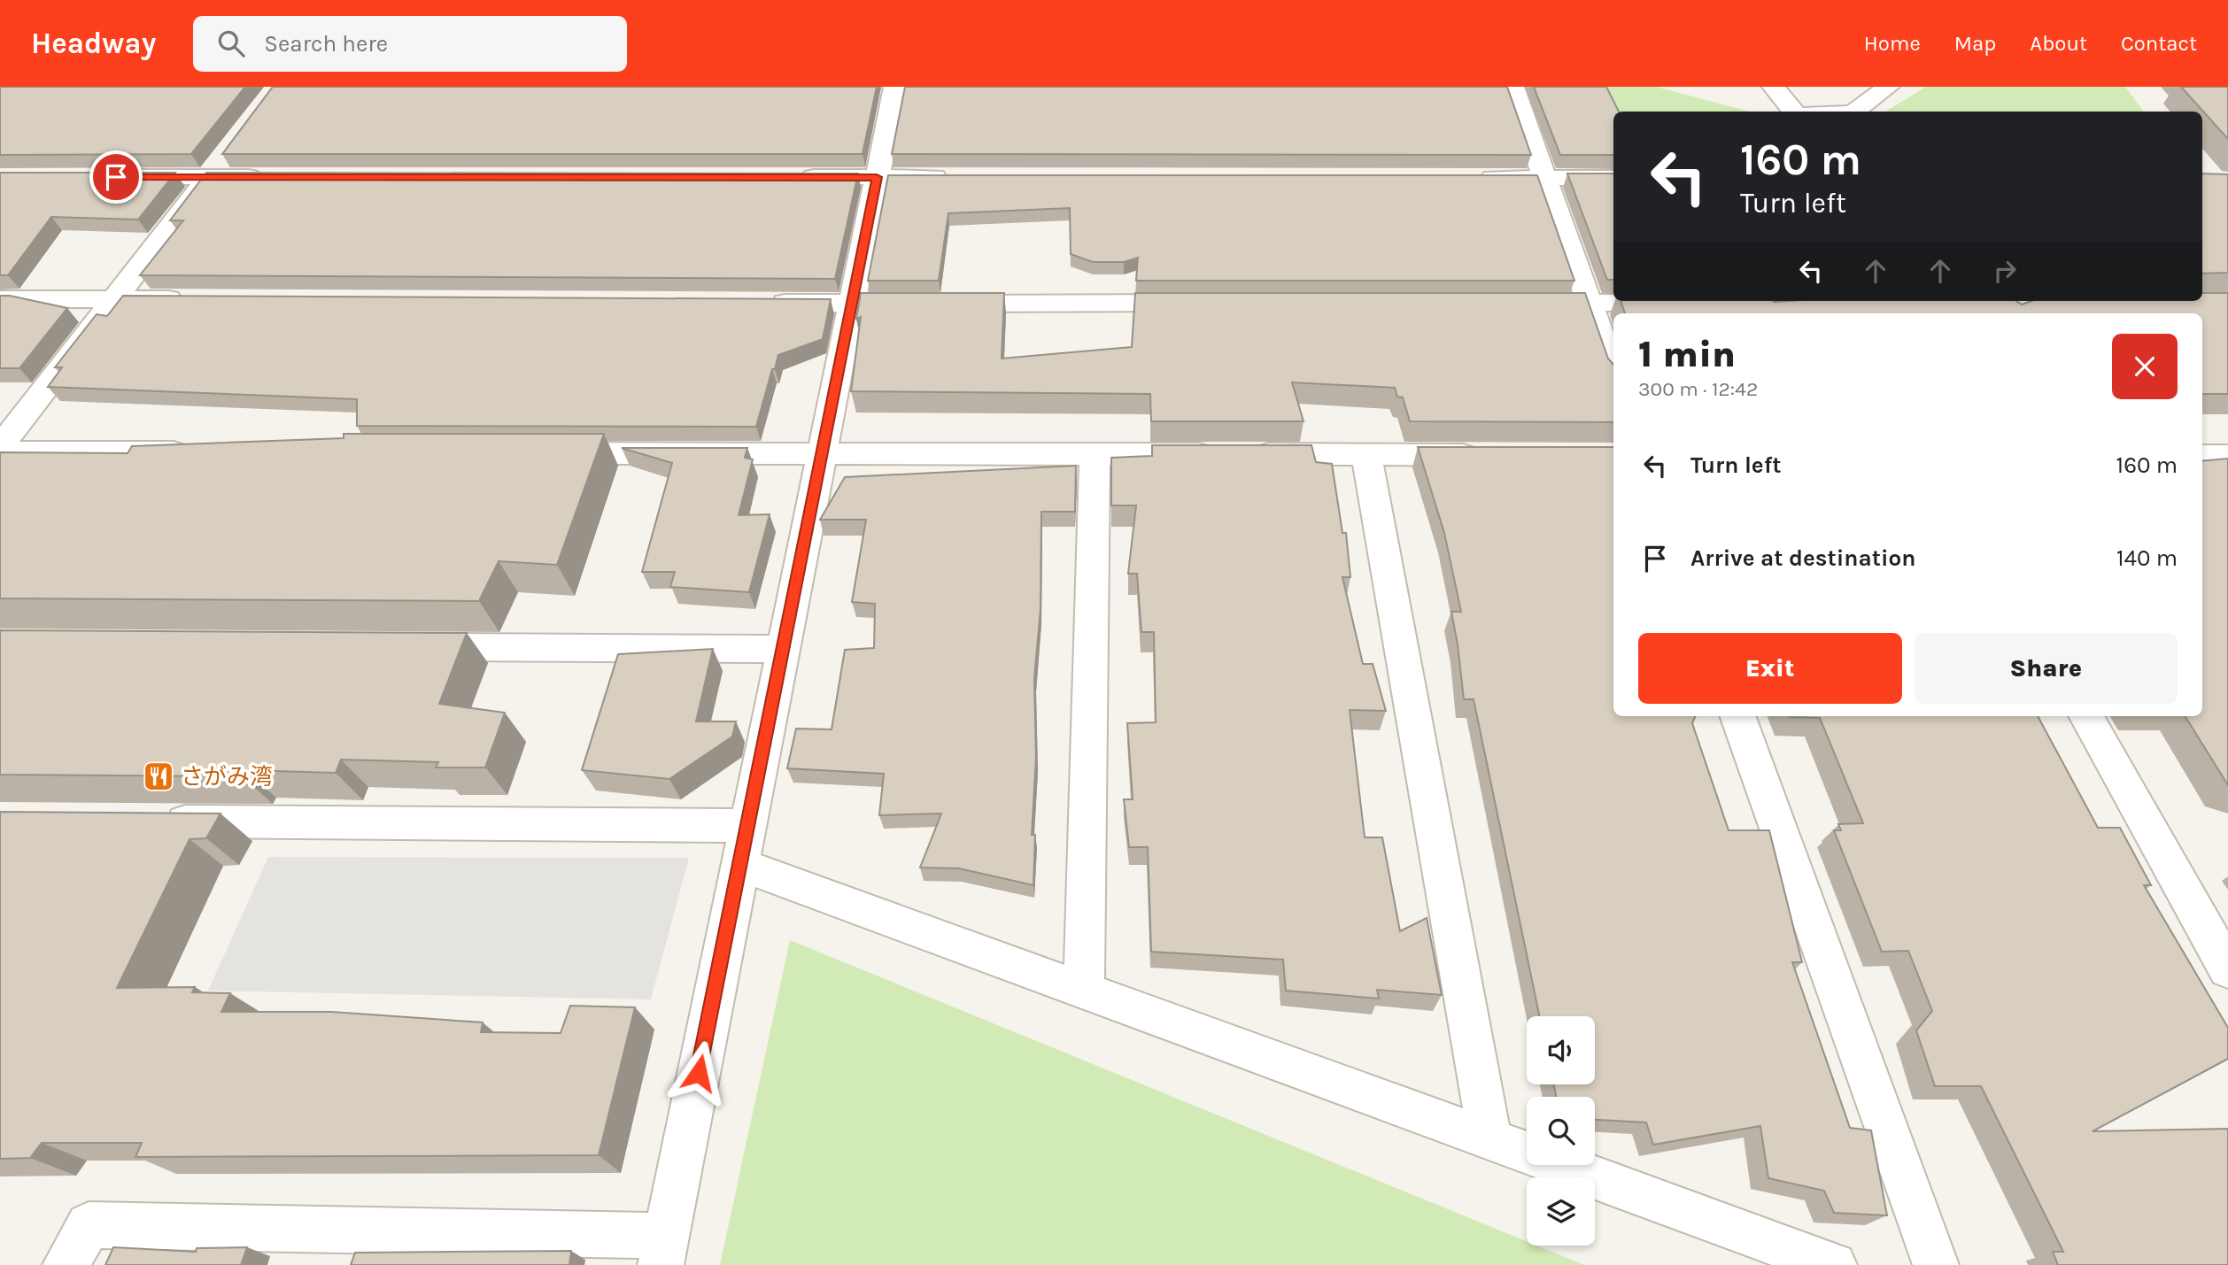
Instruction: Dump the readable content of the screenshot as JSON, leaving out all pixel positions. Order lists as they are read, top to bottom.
{
  "places": {
    "restaurant": ["さがみ湾"]
  },
  "page": {
    "header": "Headway",
    "search": "Search here",
    "nav": [
      "Home",
      "Map",
      "About",
      "Contact"
    ],
    "turn": ["160 m", "Turn left"],
    "heading": ["1 min", "300 m · 12:42"],
    "list": [
      {
        "name": "Turn left",
        "value": "160 m"
      },
      {
        "name": "Arrive at destination",
        "value": "140 m"
      }
    ],
    "buttons": ["Exit", "Share"]
  }
}
